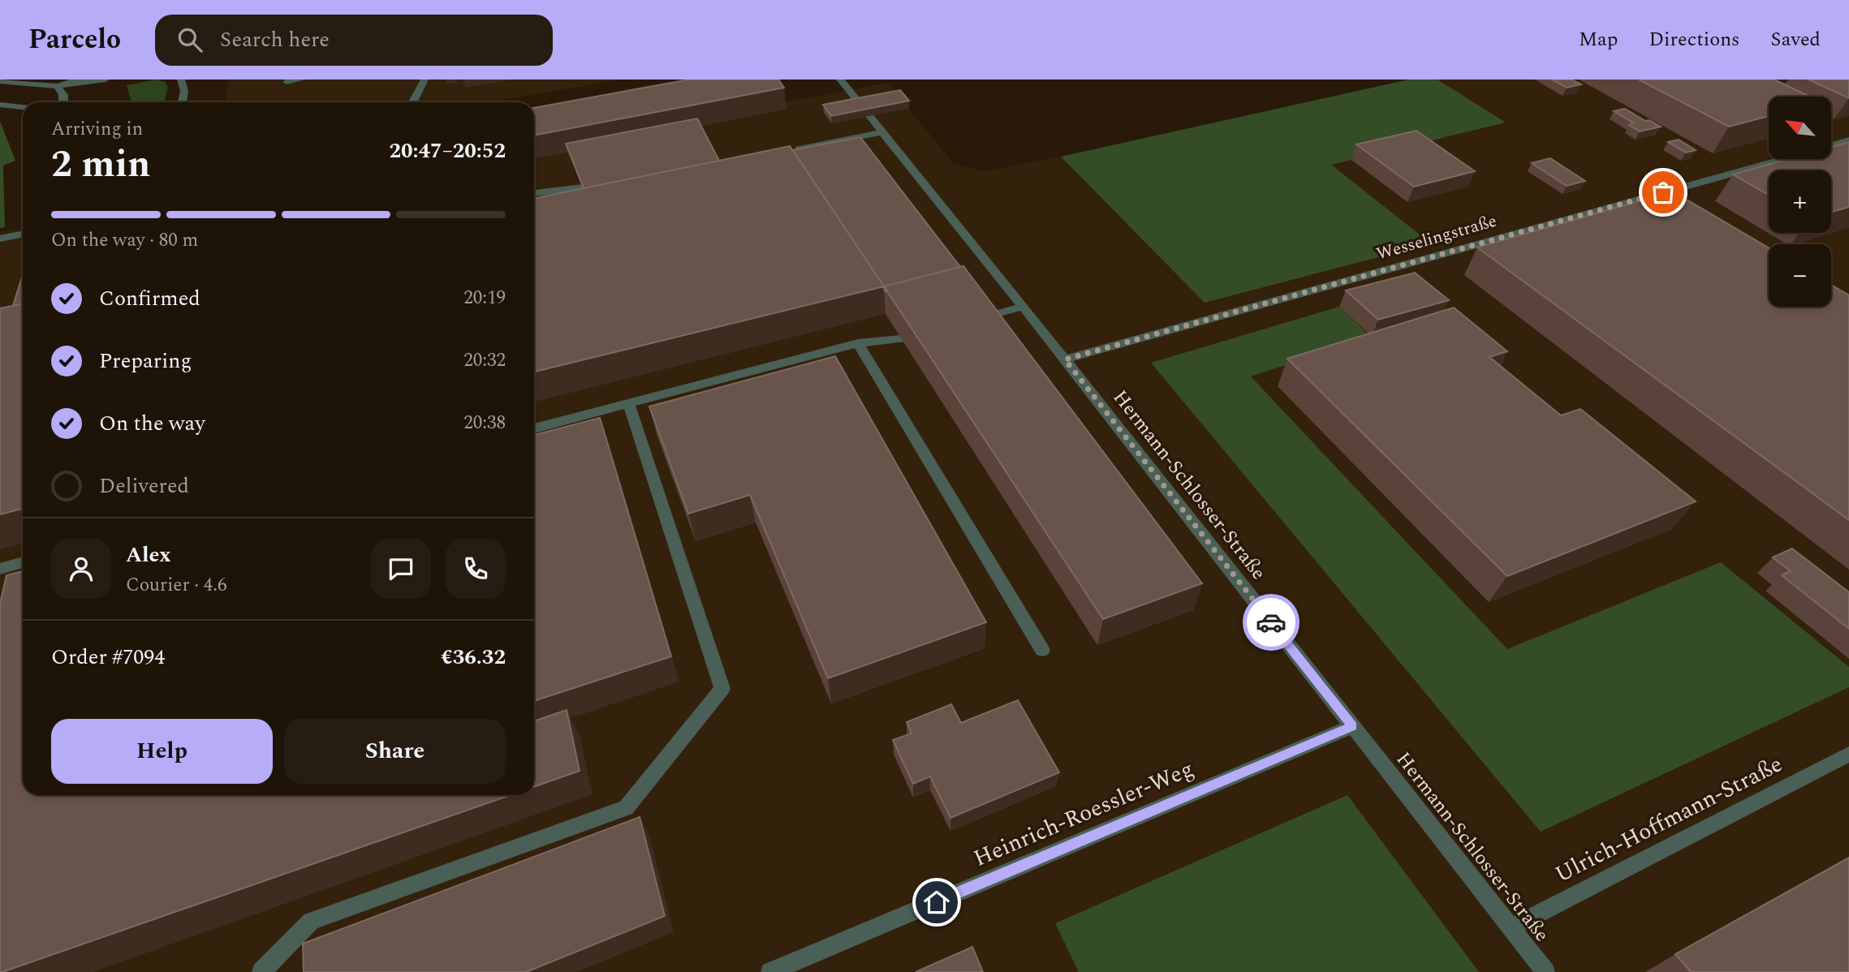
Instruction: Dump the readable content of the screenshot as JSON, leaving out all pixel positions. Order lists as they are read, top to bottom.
{
  "streets": {
    "street": [
      "Wesselingstraße",
      "Hermann-Schlosser-Straße",
      "Heinrich-Roessler-Weg",
      "Ulrich-Hoffmann-Straße"
    ]
  },
  "crossings": [
    ["Wesselingstraße", "Hermann-Schlosser-Straße"],
    ["Hermann-Schlosser-Straße", "Heinrich-Roessler-Weg"],
    ["Hermann-Schlosser-Straße", "Ulrich-Hoffmann-Straße"]
  ],
  "north": "top left",
  "page": {
    "header": "Parcelo",
    "search": "Search here",
    "nav": ["Map", "Directions", "Saved"],
    "map_buttons": ["+", "−"],
    "heading": ["2 min", "Arriving in", "20:47–20:52"],
    "panel": [
      "Alex",
      "Courier · 4.6",
      "Order #7094",
      "€36.32"
    ],
    "bar": "On the way · 80 m",
    "list": [
      ["Confirmed", "20:19"],
      ["Preparing", "20:32"],
      ["On the way", "20:38"],
      "Delivered"
    ],
    "buttons": ["Help", "Share"]
  }
}
